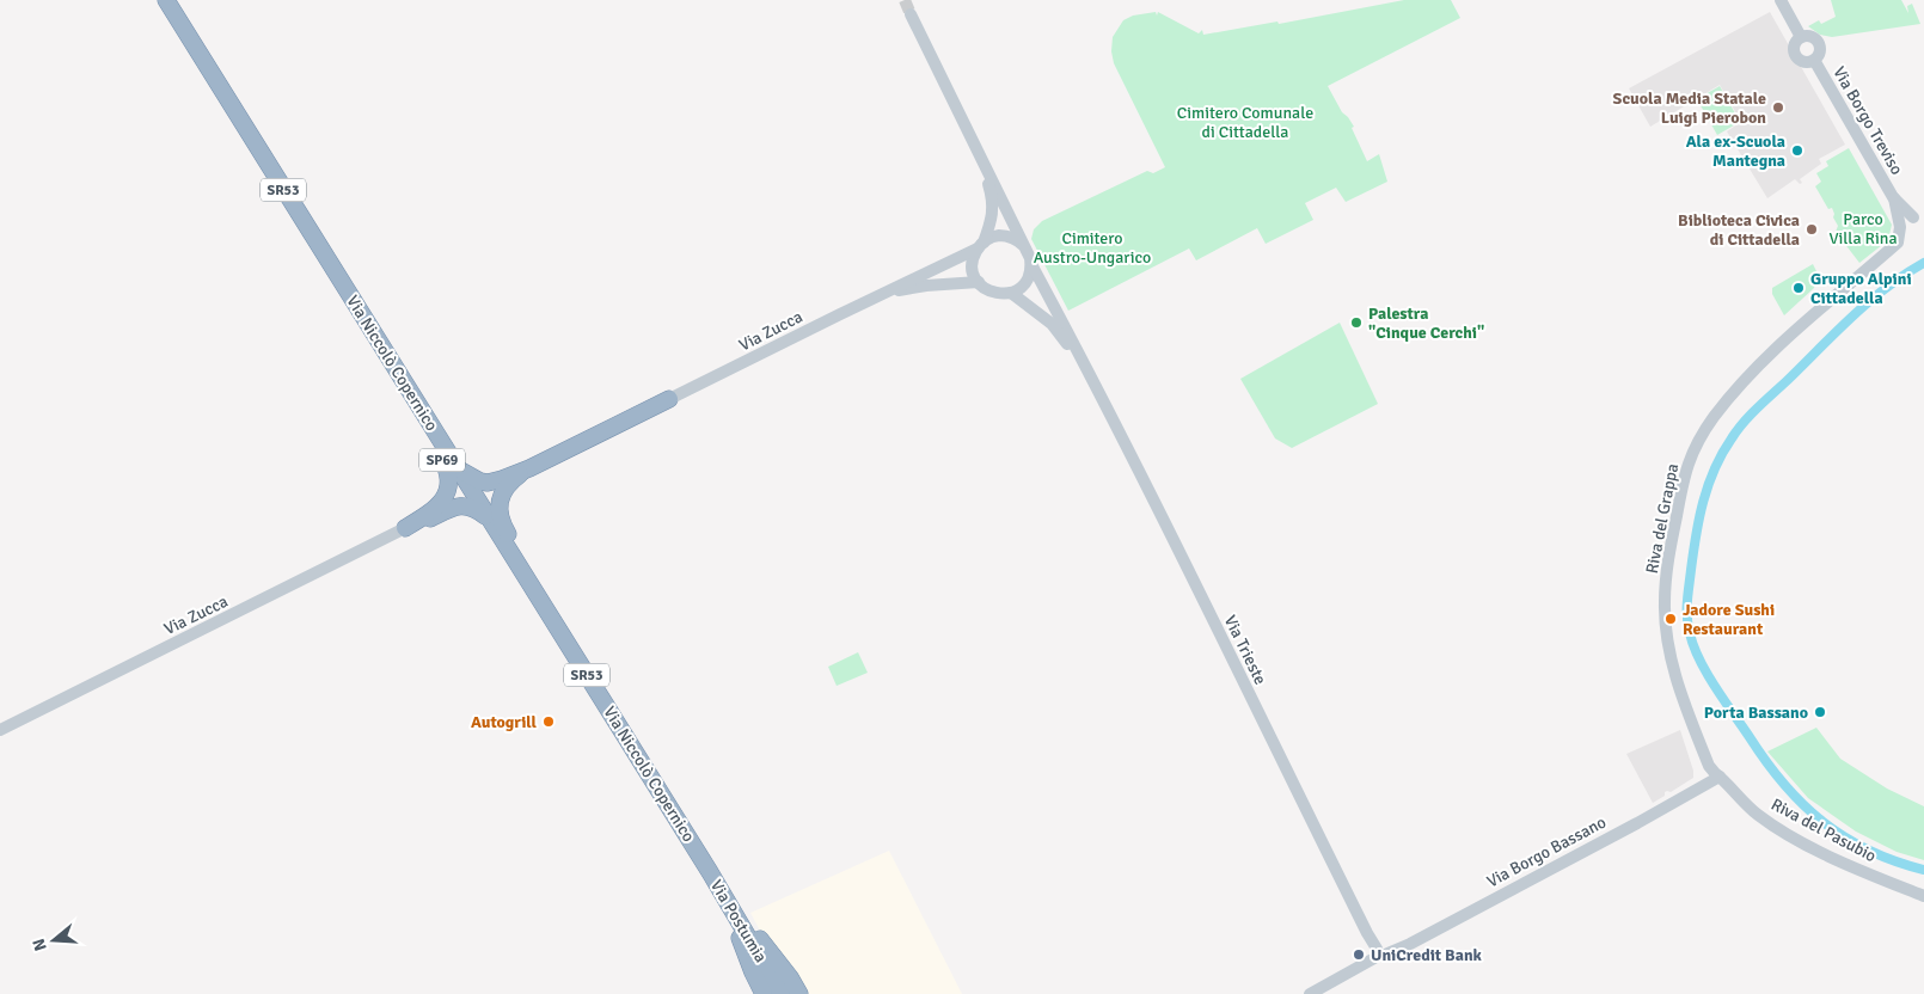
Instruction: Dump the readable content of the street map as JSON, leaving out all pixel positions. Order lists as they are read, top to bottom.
{
  "streets": {
    "highway": [
      "SR53",
      "Via Niccolò Copernico",
      "SP69",
      "Via Postumia"
    ],
    "street": [
      "Via Borgo Treviso",
      "Via Zucca",
      "Riva del Grappa",
      "Via Trieste",
      "Riva del Pasubio",
      "Via Borgo Bassano"
    ]
  },
  "crossings": [
    ["Via Borgo Treviso", "Riva del Grappa"],
    ["Via Zucca", "SP69"],
    ["Via Zucca", "Via Trieste"],
    ["Via Niccolò Copernico", "SP69"],
    ["Via Niccolò Copernico", "Via Postumia"],
    ["SP69", "Via Trieste"],
    ["Riva del Grappa", "Riva del Pasubio"],
    ["Riva del Grappa", "Via Borgo Bassano"],
    ["Via Trieste", "Via Borgo Bassano"],
    ["Riva del Pasubio", "Via Borgo Bassano"]
  ],
  "parks": ["Cimitero Comunale di Cittadella", "Parco Villa Rina", "Cimitero Austro-Ungarico"],
  "places": [
    "Scuola Media Statale Luigi Pierobon",
    "Ala ex-Scuola Mantegna",
    "Biblioteca Civica di Cittadella",
    "Gruppo Alpini Cittadella",
    "Palestra \"Cinque Cerchi\"",
    "Jadore Sushi Restaurant",
    "Porta Bassano",
    "Autogrill",
    "UniCredit Bank"
  ],
  "north": "left"
}
